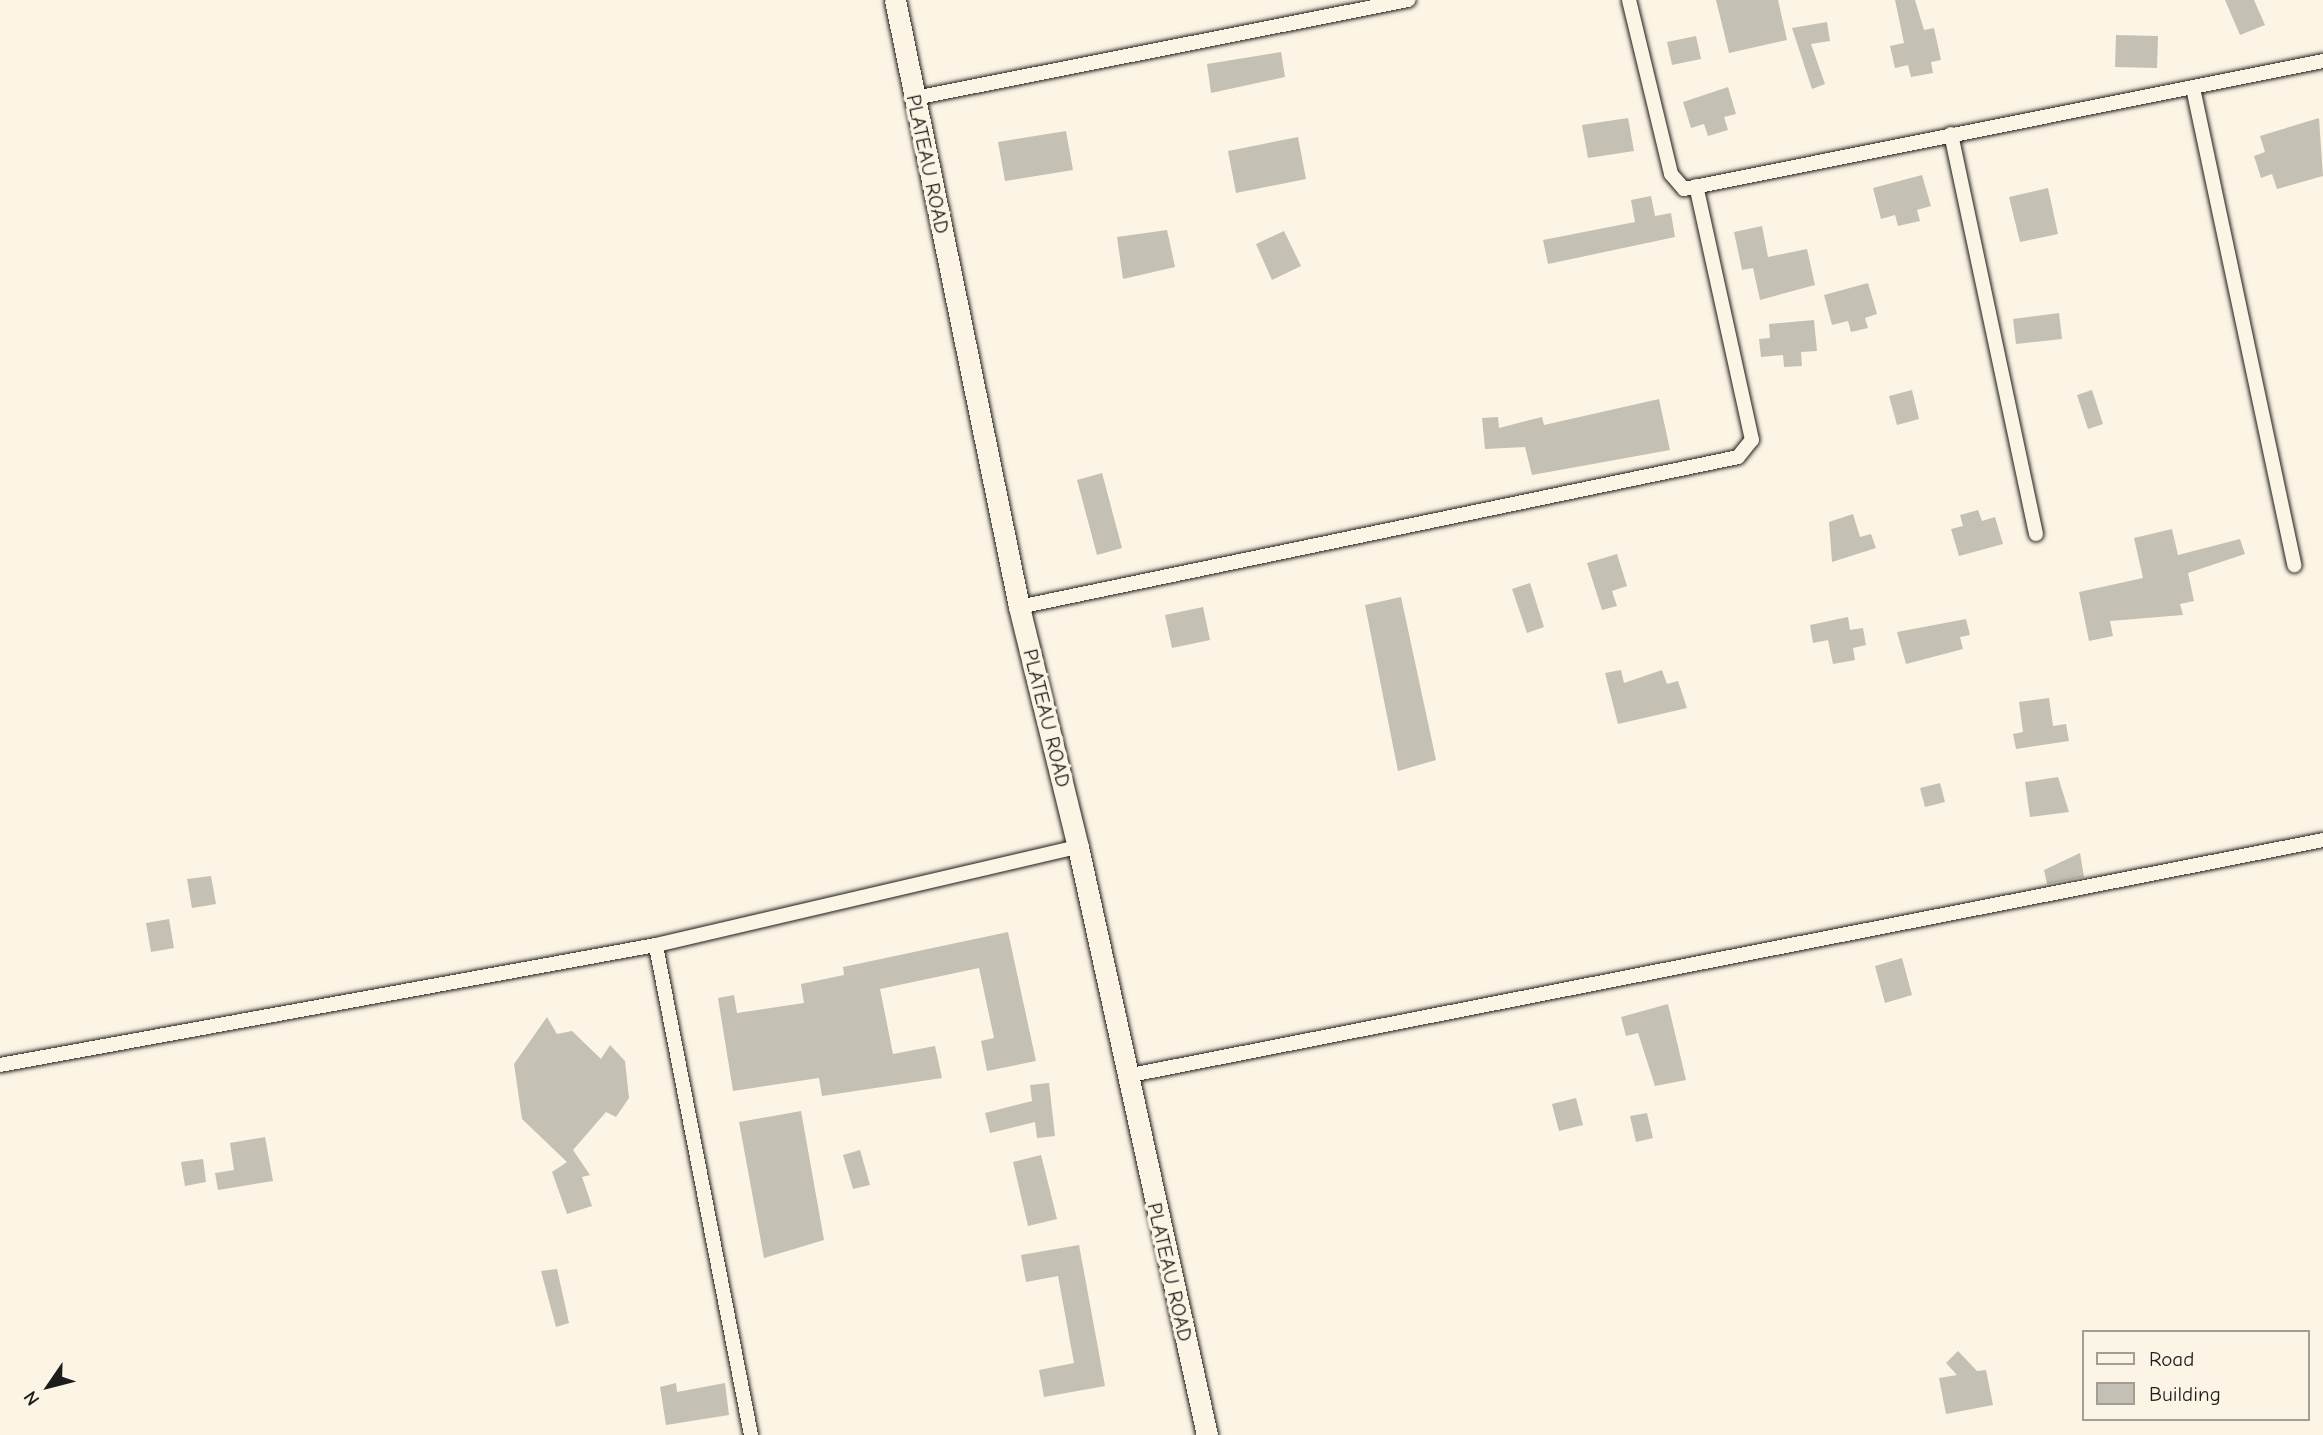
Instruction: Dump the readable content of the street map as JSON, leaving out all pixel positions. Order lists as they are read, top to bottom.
{
  "streets": {
    "street": ["PLATEAU ROAD"]
  },
  "legend": ["Road", "Building"],
  "north": "bottom left"
}
